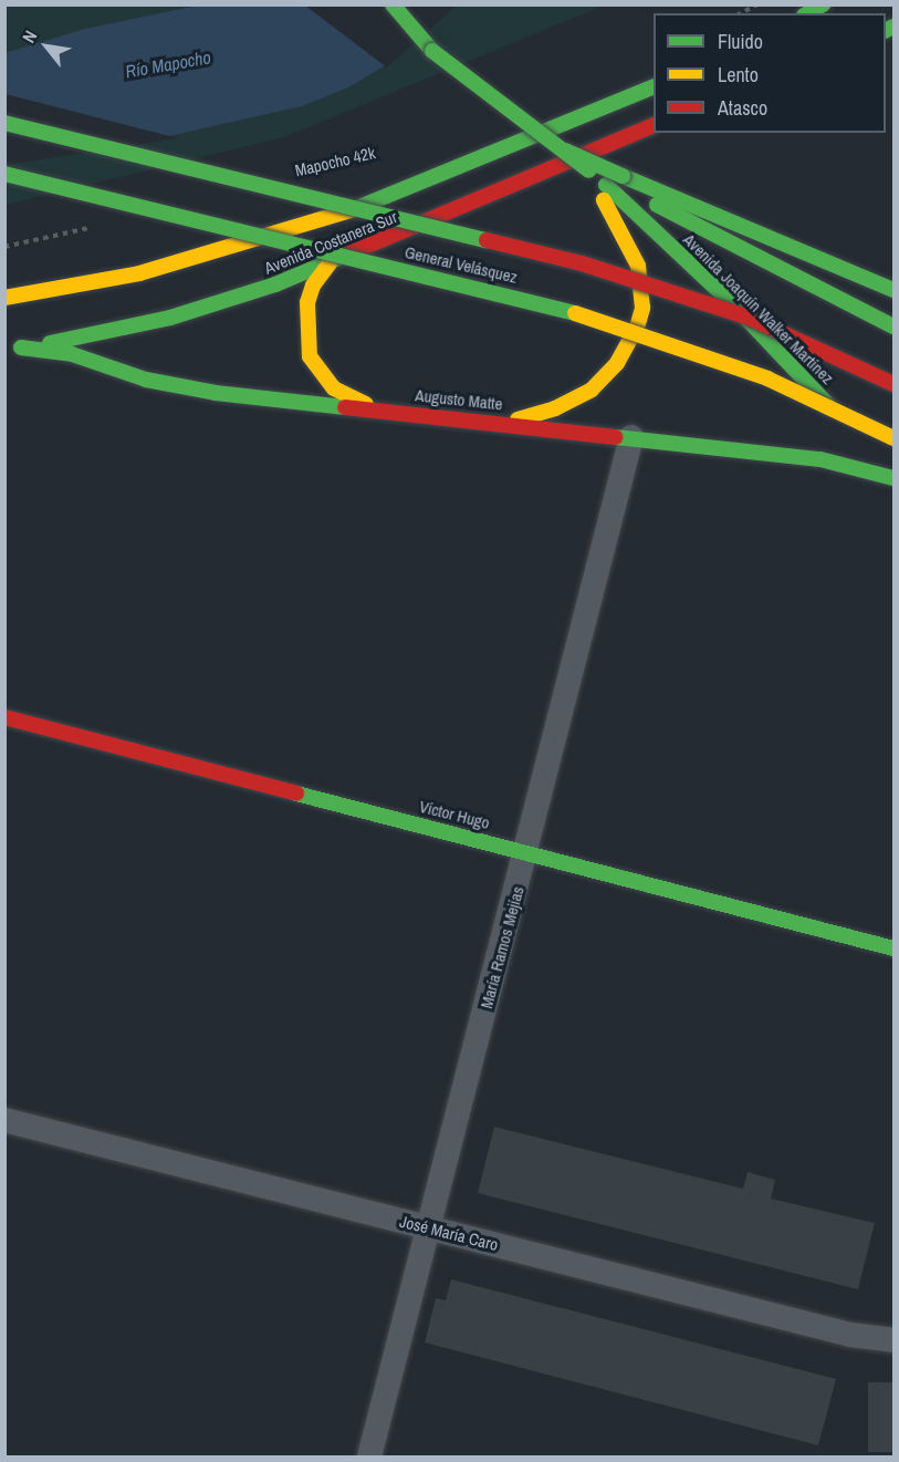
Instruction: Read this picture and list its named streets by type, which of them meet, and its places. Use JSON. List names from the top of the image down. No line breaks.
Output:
{"streets":{"main road":["Avenida Costanera Sur","General Velásquez","Avenida Joaquín Walker Martínez","Augusto Matte","Víctor Hugo"],"street":["María Ramos Mejías","José María Caro"]},"crossings":[["Avenida Costanera Sur","Augusto Matte"],["Augusto Matte","María Ramos Mejías"],["Víctor Hugo","María Ramos Mejías"],["María Ramos Mejías","José María Caro"]],"water":["Río Mapocho"],"legend":["Fluido","Lento","Atasco"],"north":"top left"}
